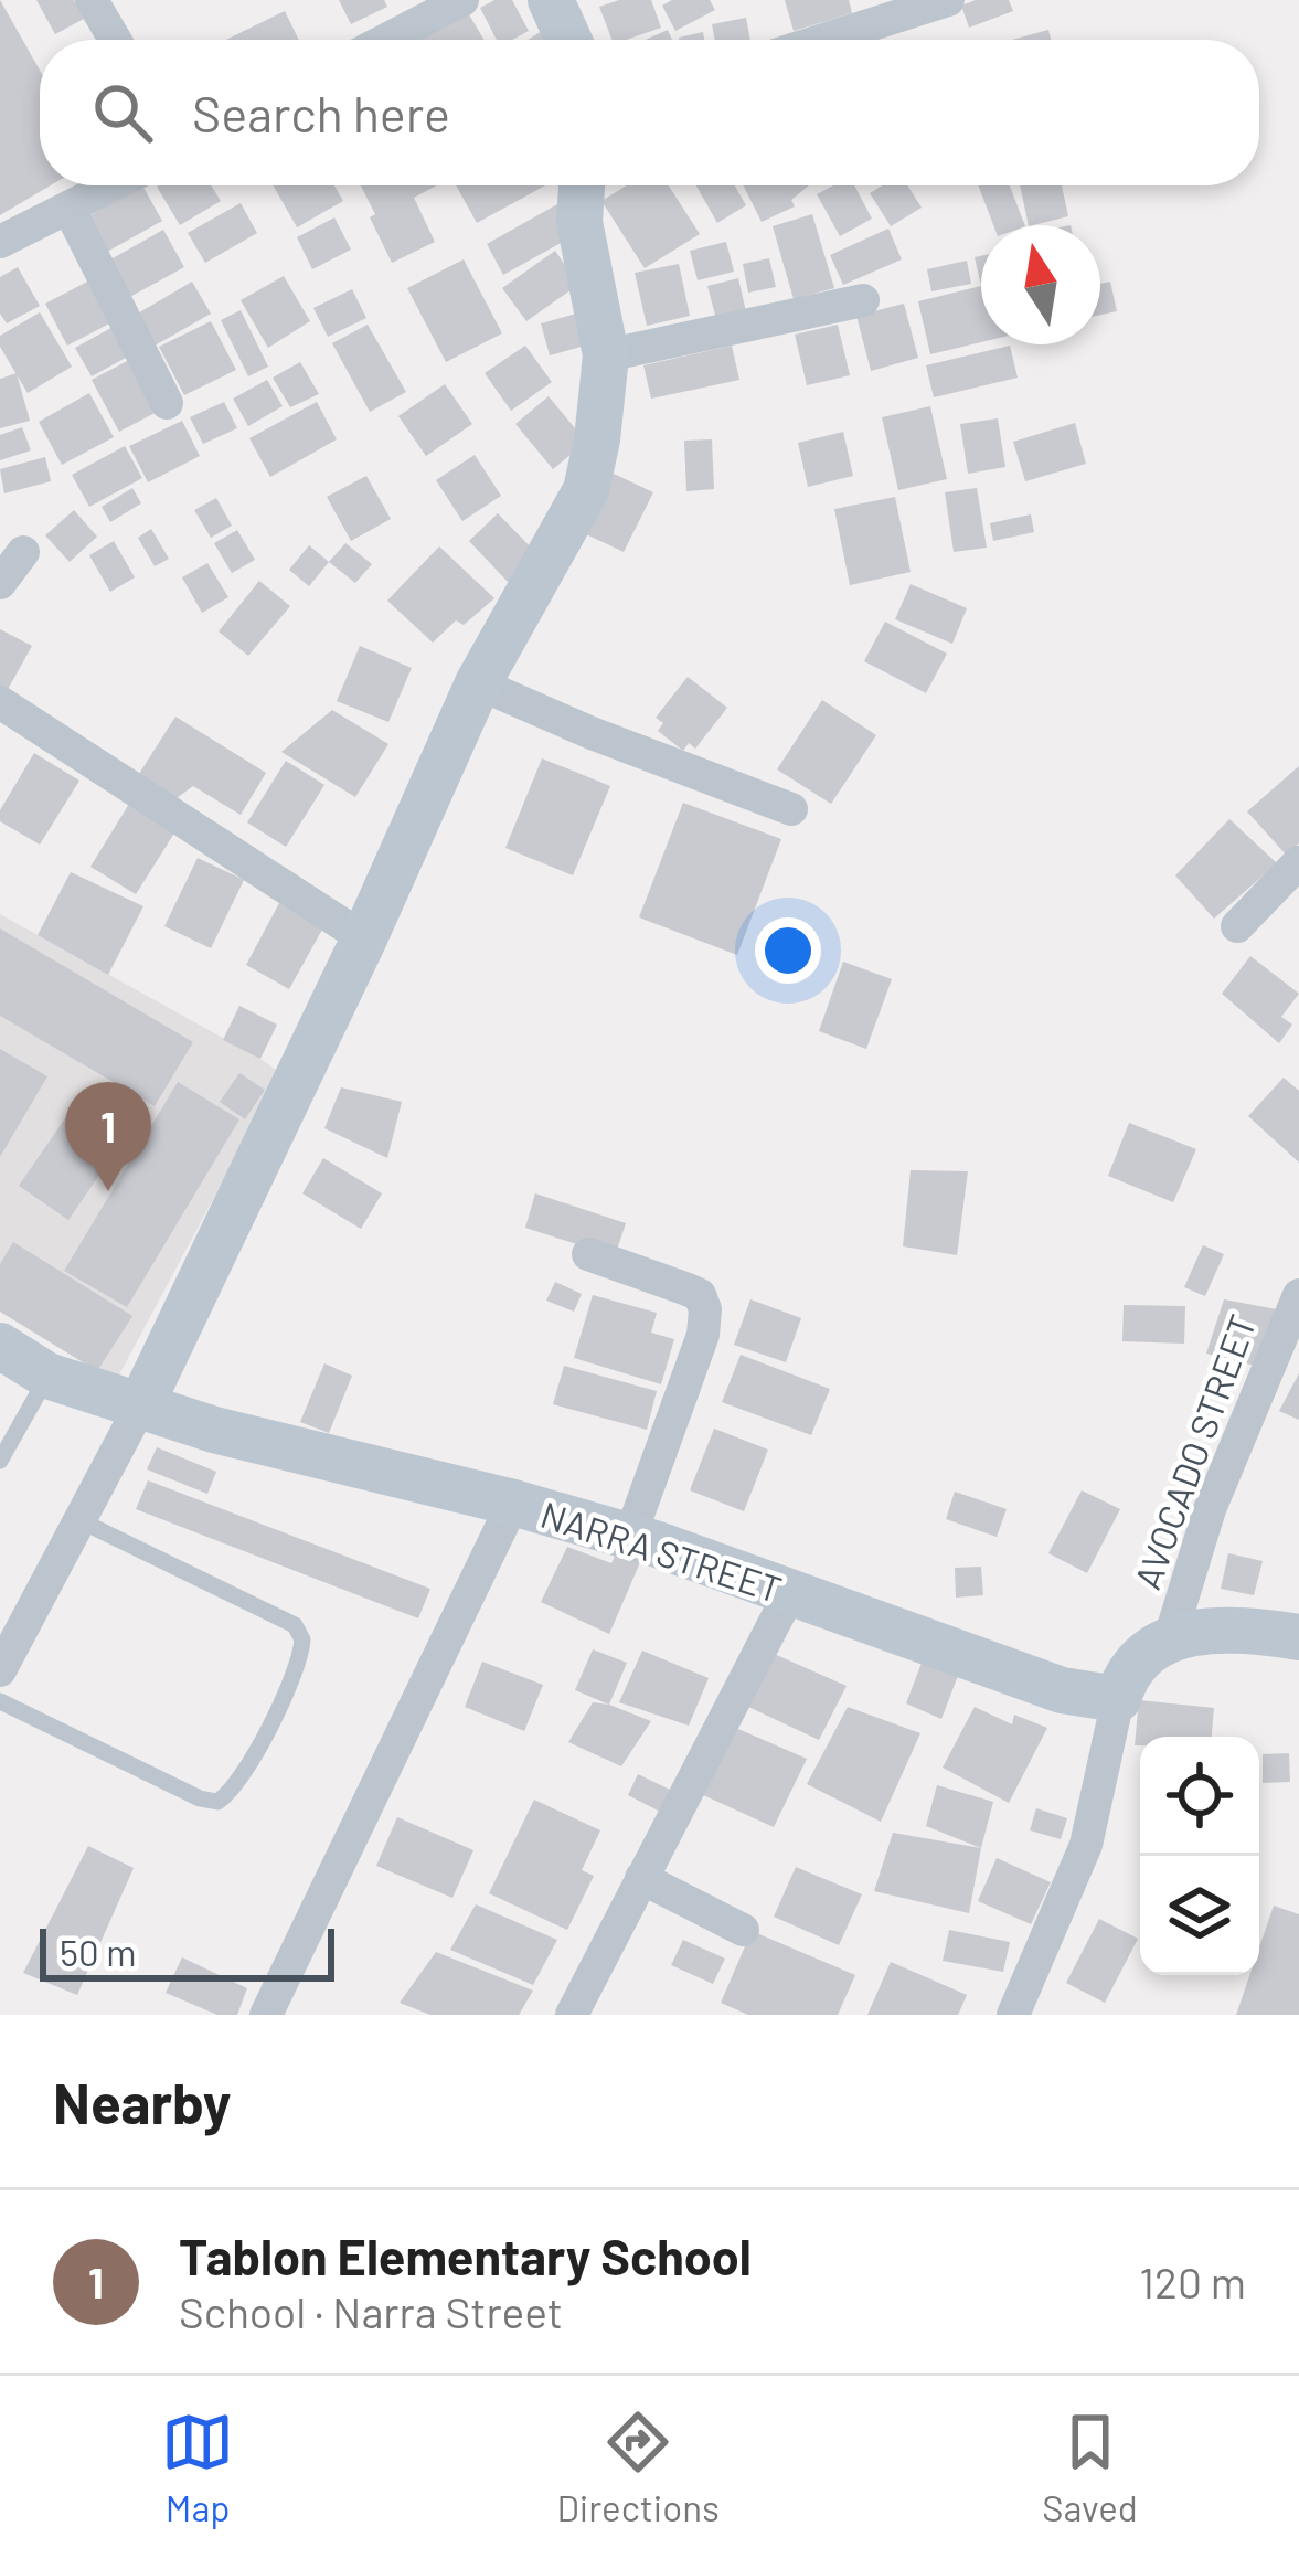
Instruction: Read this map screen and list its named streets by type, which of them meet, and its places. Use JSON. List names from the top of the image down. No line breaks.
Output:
{"streets":{"street":["AVOCADO STREET","NARRA STREET"]},"scale_bar":"50 m","north":"top","page":{"search":"Search here","pins":"1","scale":"50 m","heading":"Nearby","list":[{"mark":"1","name":"Tablon Elementary School","note":"School · Narra Street","value":"120 m"}],"nav":["Map","Directions","Saved"]}}
